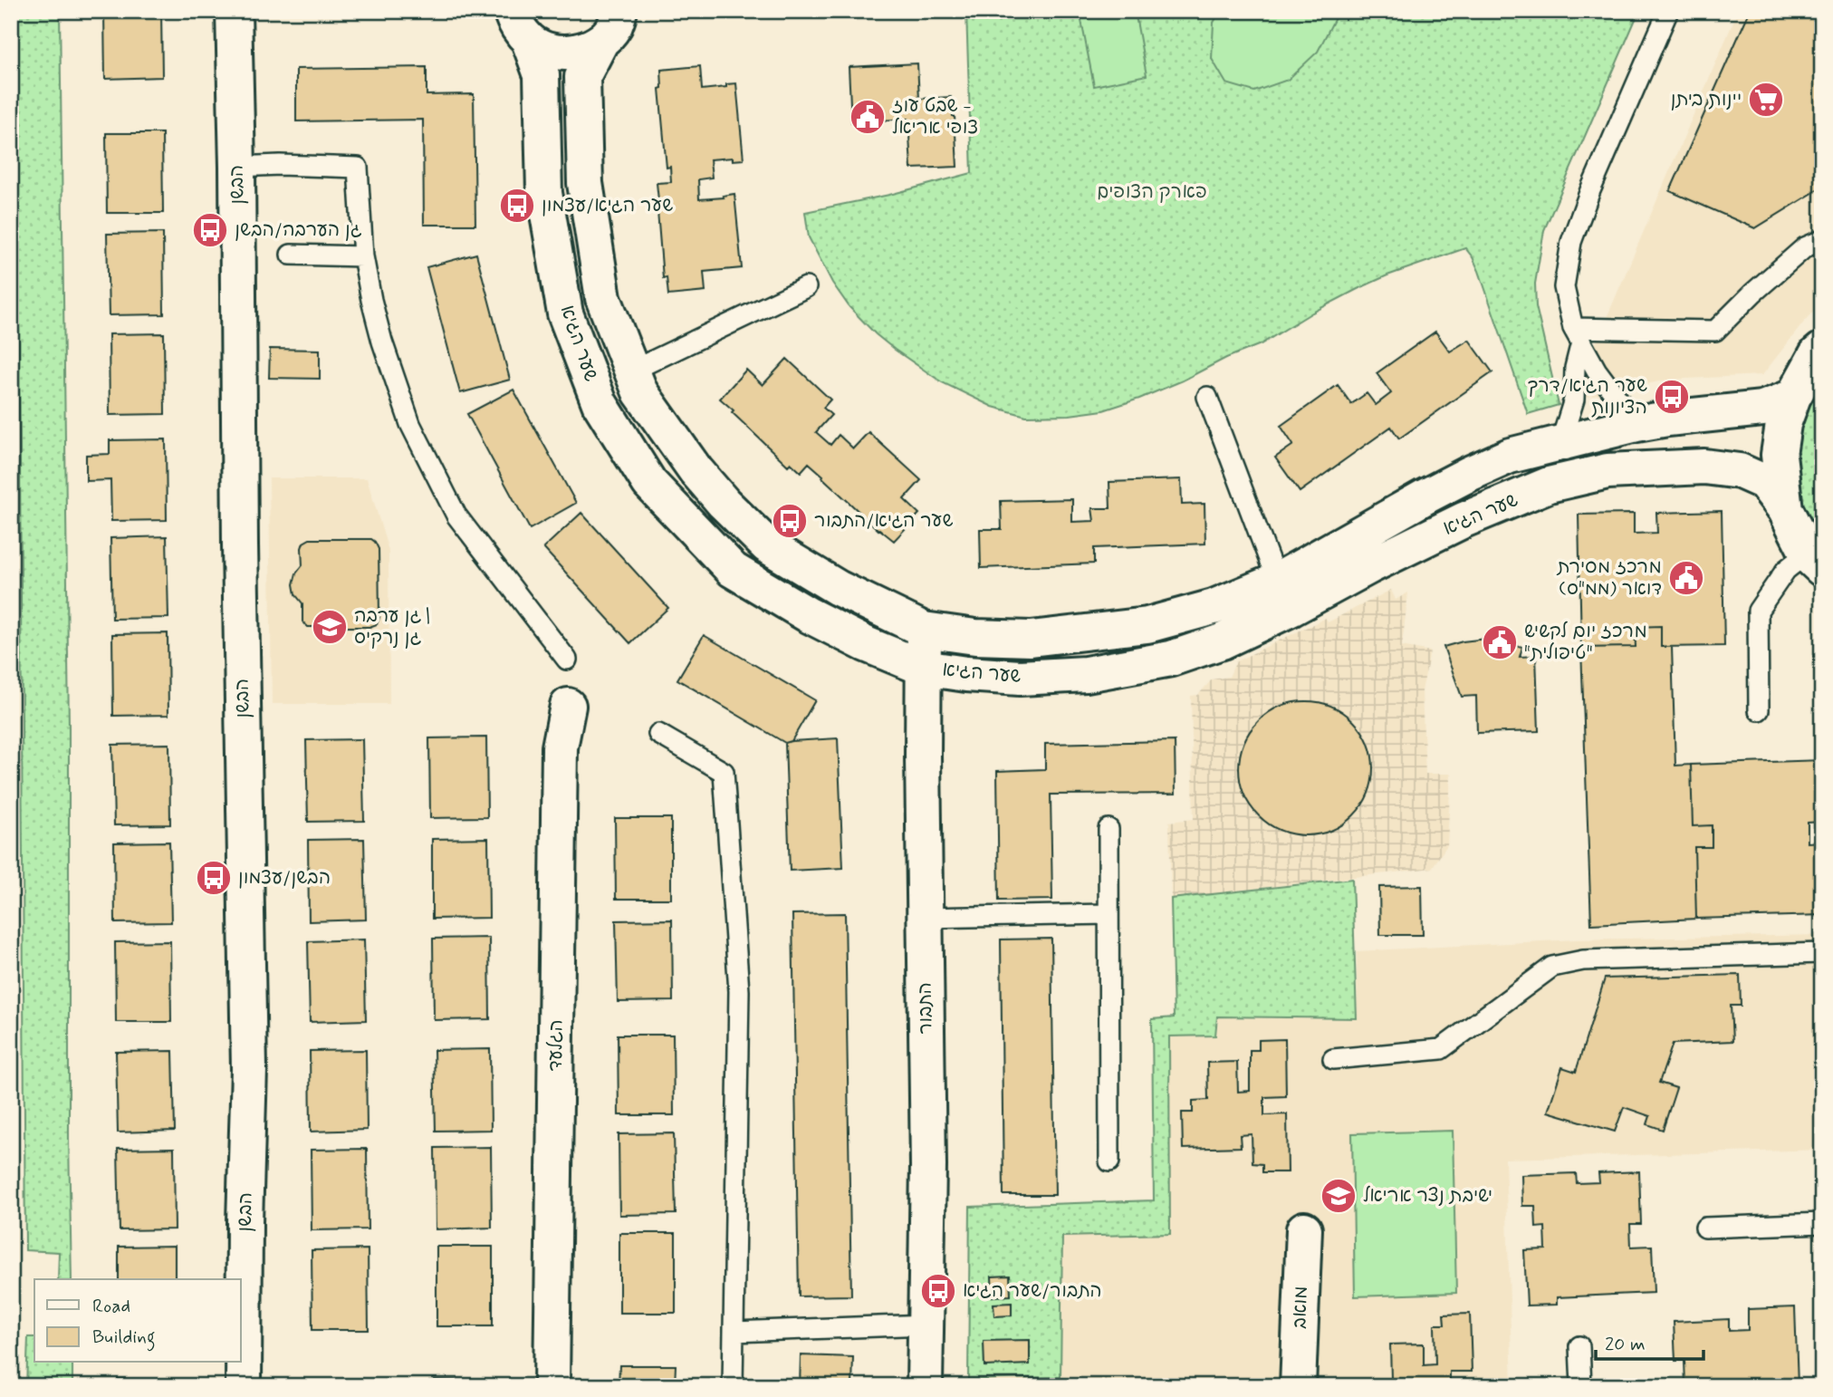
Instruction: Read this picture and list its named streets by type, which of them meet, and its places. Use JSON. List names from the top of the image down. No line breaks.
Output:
{"streets":{"street":["הבשן","שער הגיא","התבור","הגלעד","מואב"]},"crossings":[["שער הגיא","התבור"]],"parks":["פארק הצופים"],"places":{"supermarket":["יינות ביתן"],"public building":["שבט עוז - צופי אריאל","מרכז מסירת דואר (ממ\"ס)","מרכז יום לקשיש \"טיפולית\""],"bus stop":["שער הגיא/עצמון","גן הערבה/הבשן","שער הגיא/דרך הציונות","שער הגיא/התבור","הבשן/עצמון","התבור/שער הגיא"],"school or university":["גן ערבה | גן נרקיס","ישיבת נצר אריאל"]},"legend":["Road","Building"],"scale_bar":"20 m"}
